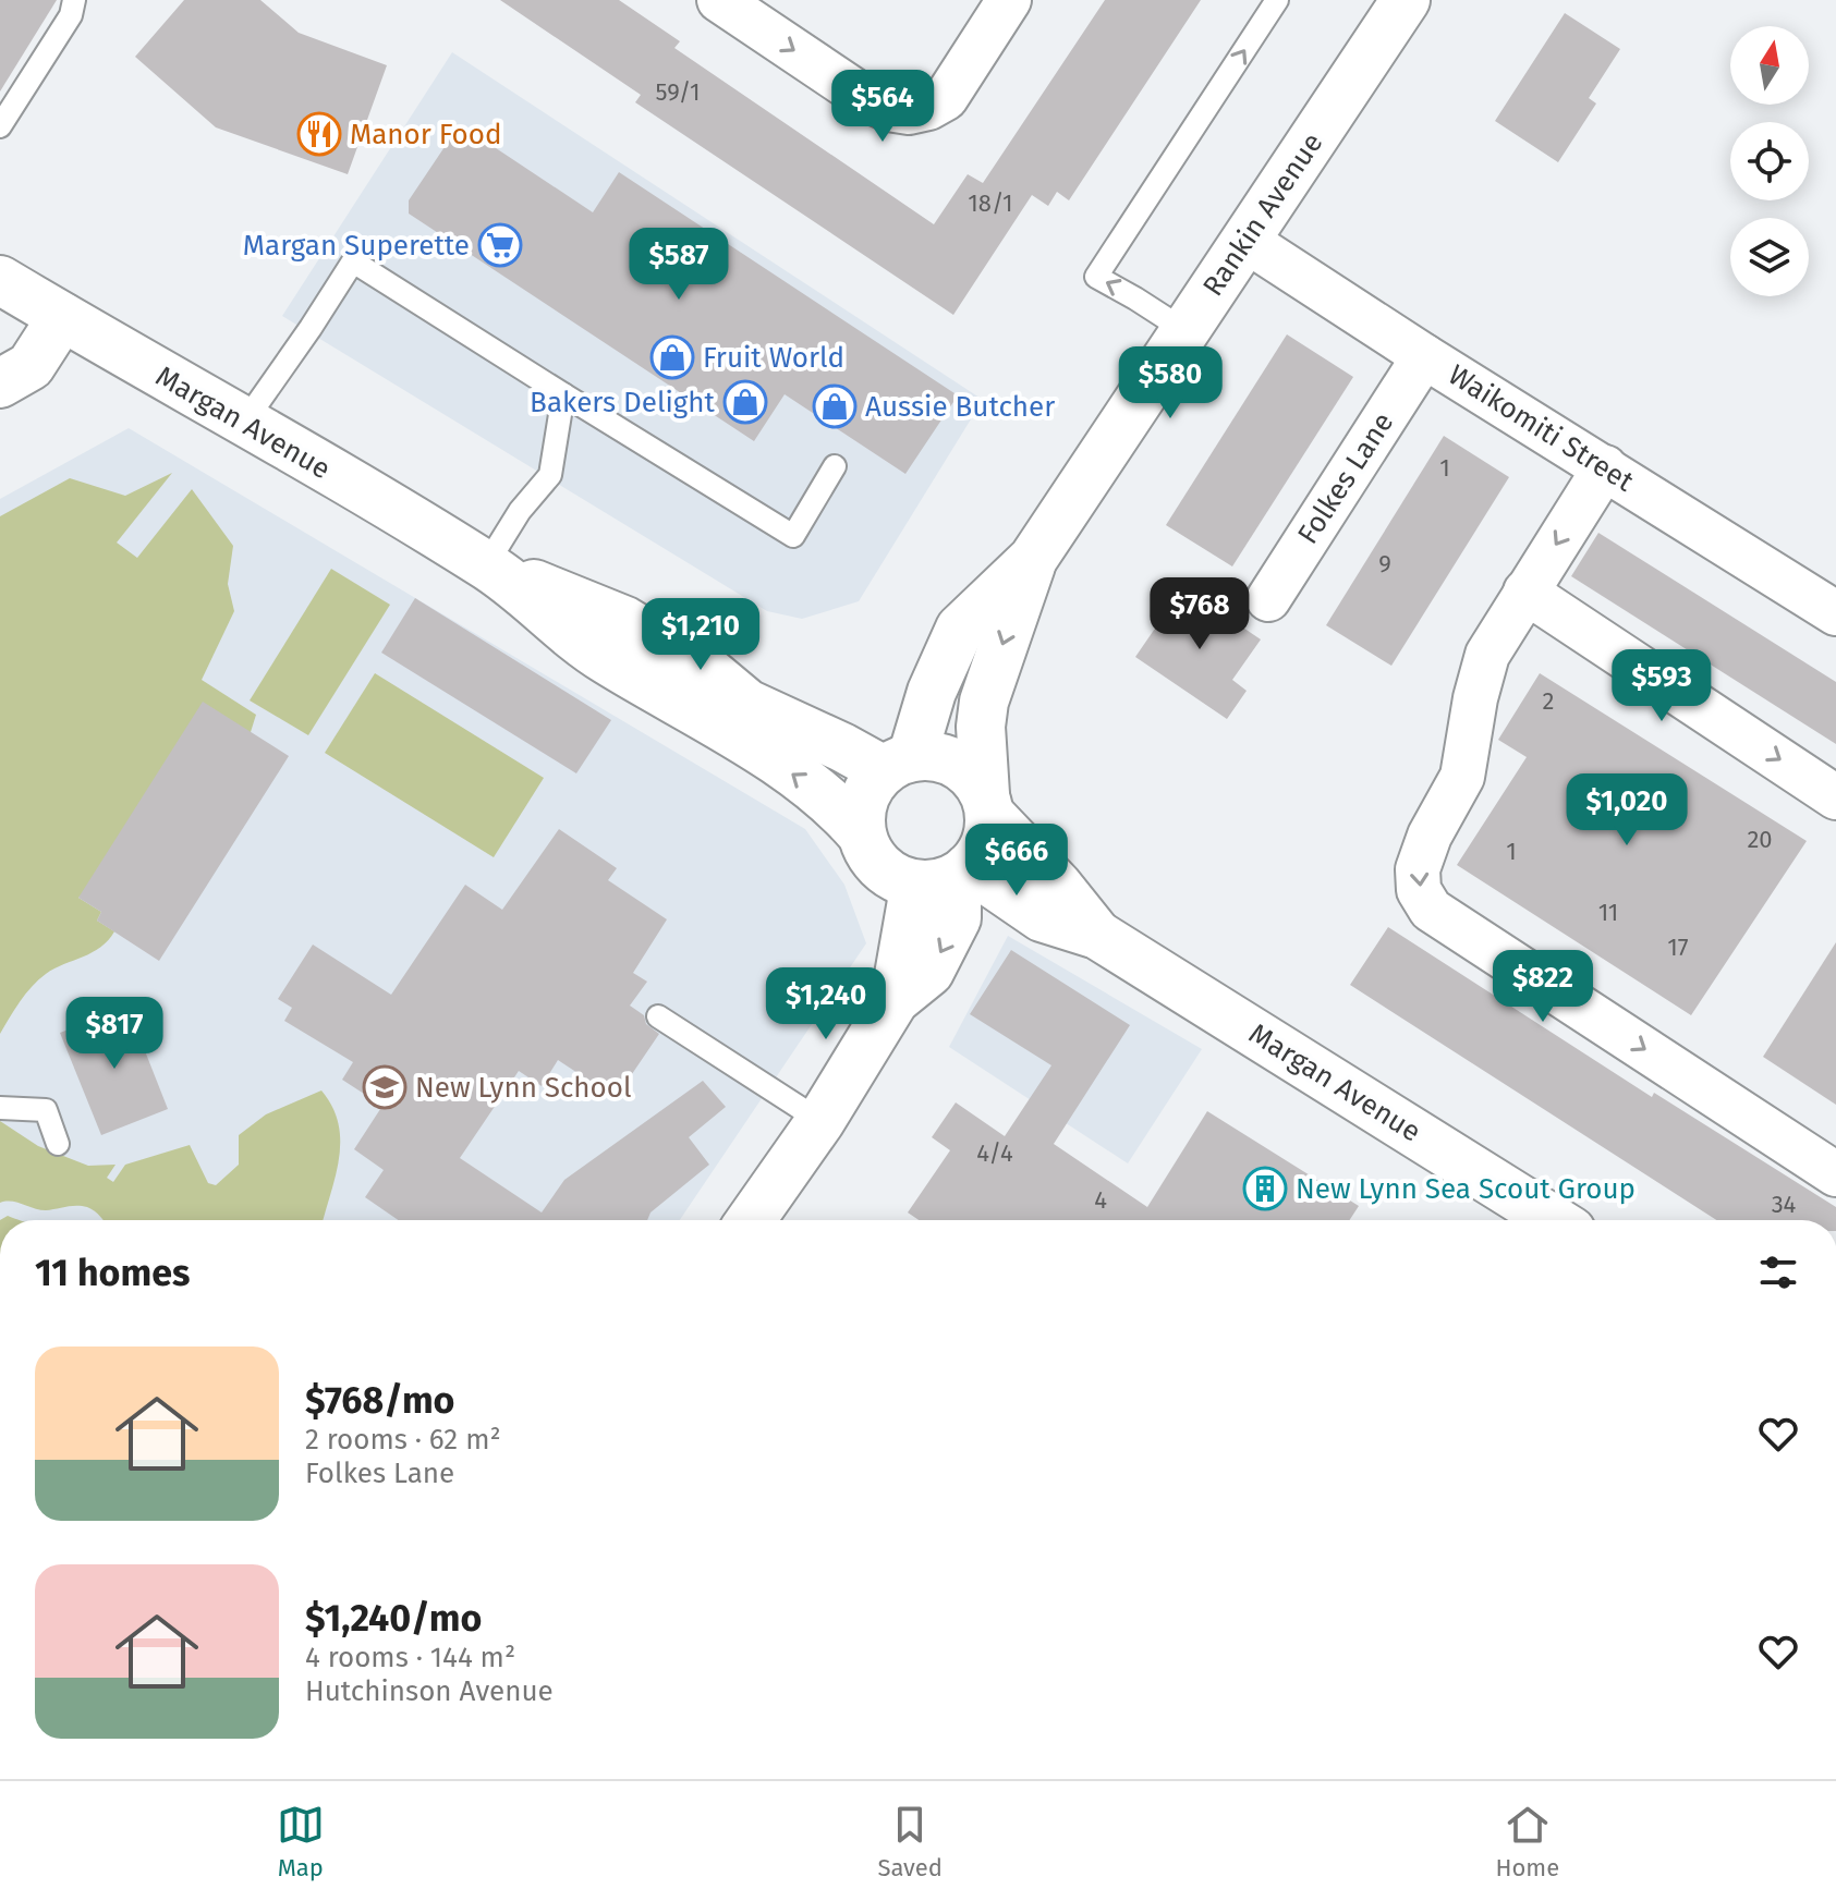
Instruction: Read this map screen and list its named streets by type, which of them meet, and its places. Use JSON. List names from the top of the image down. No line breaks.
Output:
{"streets":{"main road":["Rankin Avenue","Margan Avenue"],"street":["Waikomiti Street","Folkes Lane"]},"crossings":[["Rankin Avenue","Margan Avenue"],["Rankin Avenue","Waikomiti Street"],["Waikomiti Street","Folkes Lane"]],"places":{"restaurant":["Manor Food"],"supermarket":["Margan Superette"],"shop":["Fruit World","Bakers Delight","Aussie Butcher"],"school or university":["New Lynn School"],"building":["New Lynn Sea Scout Group"]},"house_numbers":["59/1","18/1","1","9","2","20","1","11","17","4/4","4","34"],"north":"top","page":{"price":["$564","$587","$580","$768","$1,210","$593","$1,020","$666","$822","$1,240","$817"],"heading":"11 homes","list":[{"name":"$768/mo","note":"2 rooms · 62 m² · Folkes Lane"},{"name":"$1,240/mo","note":"4 rooms · 144 m² · Hutchinson Avenue"}],"tabs":["Map","Saved","Home"]}}
